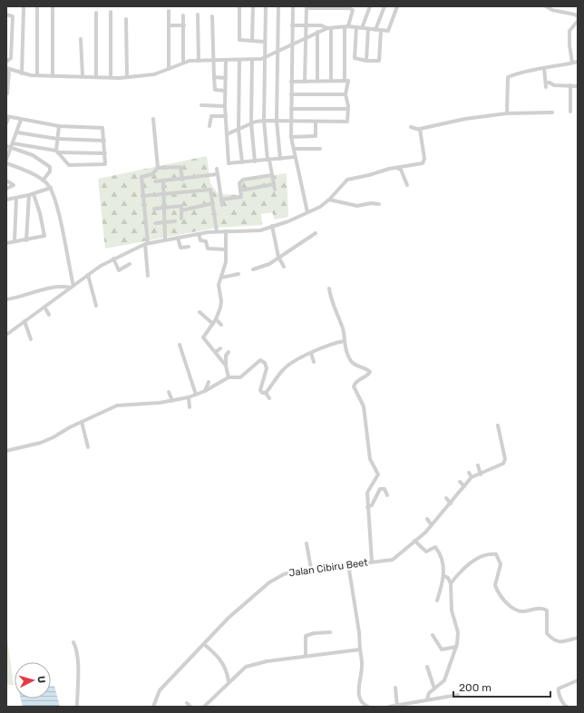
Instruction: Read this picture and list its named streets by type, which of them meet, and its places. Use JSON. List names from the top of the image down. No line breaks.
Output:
{"streets":{"street":["Jalan Cibiru Beet"]},"scale_bar":"200 m","north":"right"}
